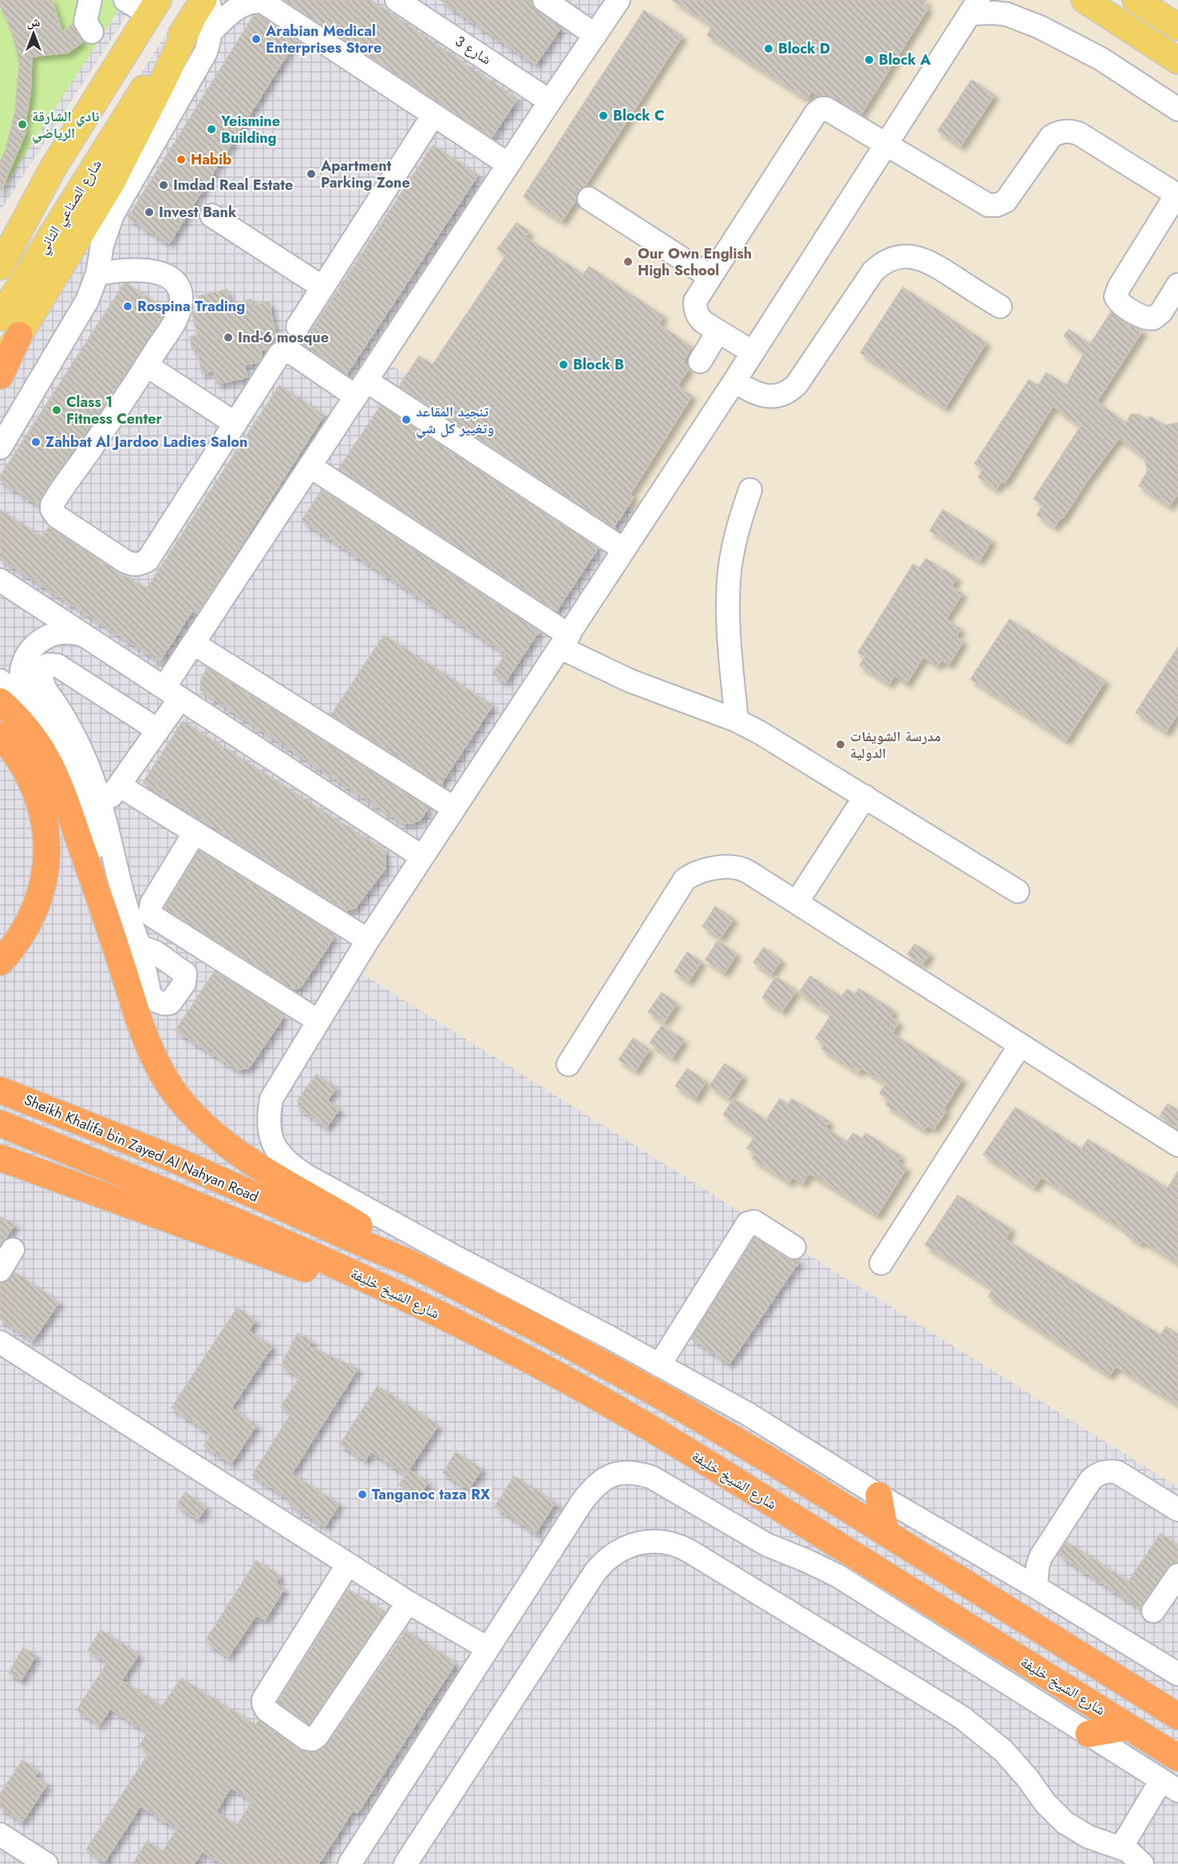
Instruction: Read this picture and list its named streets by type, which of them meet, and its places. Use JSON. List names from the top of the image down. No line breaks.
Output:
{"streets":{"highway":["Sheikh Khalifa bin Zayed Al Nahyan Road","شارع الشيخ خليفة"],"main road":["شارع الصناعي الثاني"],"street":["شارع 3"]},"crossings":[["Sheikh Khalifa bin Zayed Al Nahyan Road","شارع الشيخ خليفة"]],"places":["Arabian Medical Enterprises Store","Block D","Block A","Block C","نادي الشارقة الرياضي","Yeismine Building","Habib","Apartment Parking Zone","Imdad Real Estate","Invest Bank","Our Own English High School","Rospina Trading","Ind-6 mosque","Block B","Class 1 Fitness Center","تنجيد المقاعد وتغيير كل شي","Zahbat Al Jardoo Ladies Salon","مدرسة الشويفات الدولية","Tanganoc taza RX"],"north":"top"}
